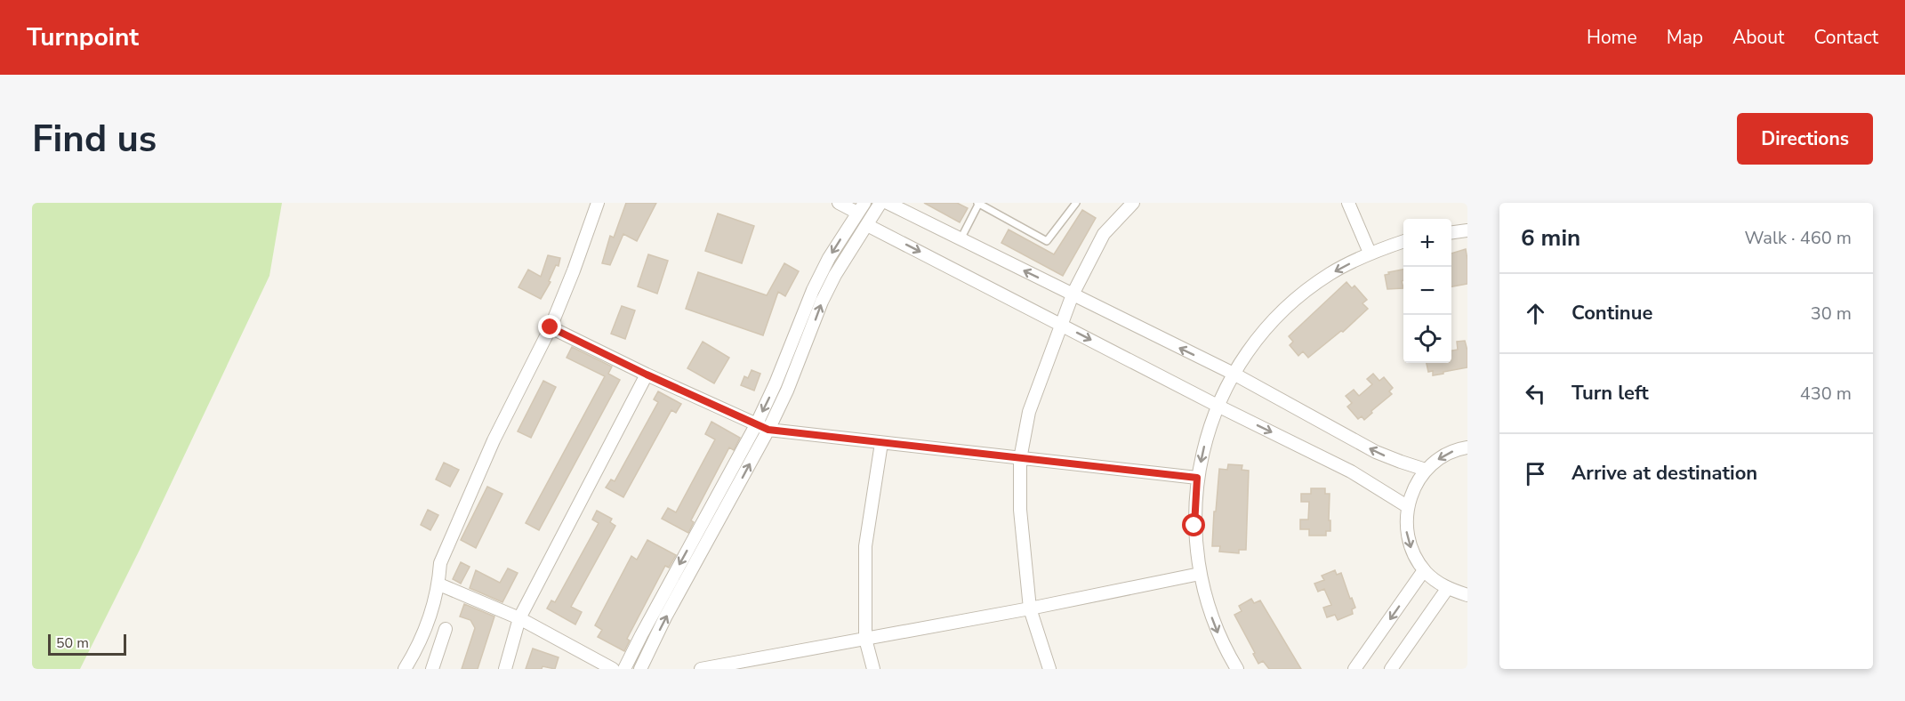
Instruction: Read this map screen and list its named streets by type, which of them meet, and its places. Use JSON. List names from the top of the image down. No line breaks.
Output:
{"scale_bar":"50 m","page":{"header":"Turnpoint","nav":["Home","Map","About","Contact"],"buttons":"Directions","title":"Find us","heading":["6 min","Walk · 460 m"],"map_buttons":["+","−"],"list":[["Continue","30 m"],["Turn left","430 m"],"Arrive at destination"],"scale":"50 m"}}
